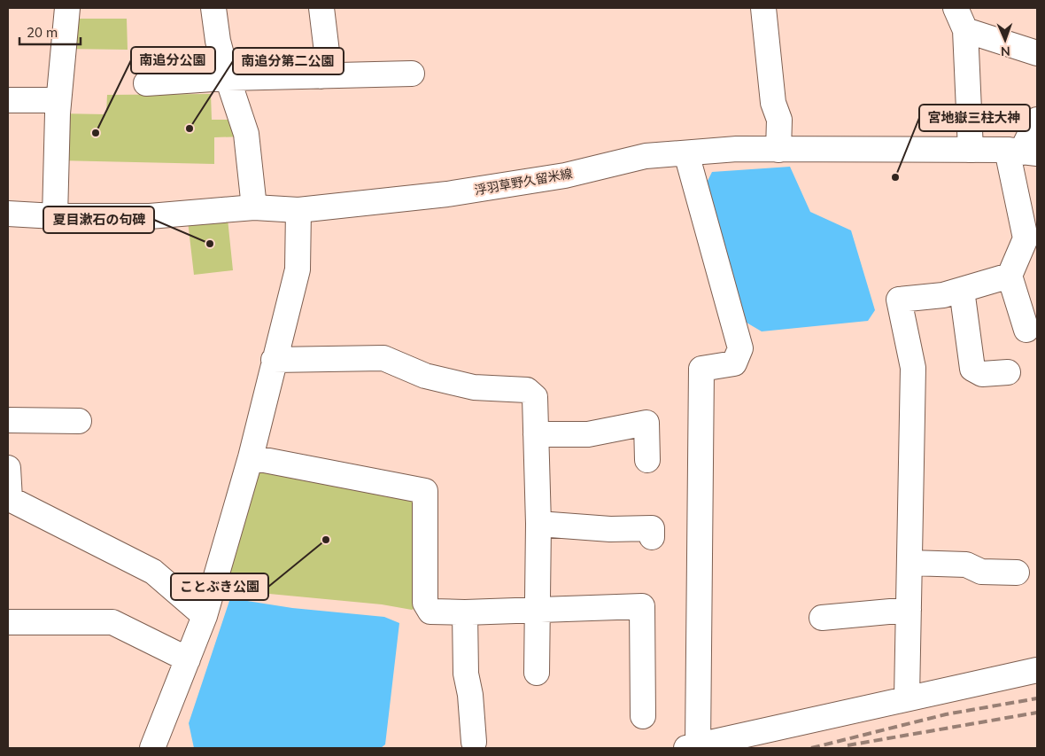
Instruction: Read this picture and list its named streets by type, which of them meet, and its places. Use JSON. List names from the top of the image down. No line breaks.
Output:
{"streets":{"street":["浮羽草野久留米線"]},"places":["南追分第二公園","南追分公園","宮地嶽三柱大神","夏目漱石の句碑","ことぶき公園"],"scale_bar":"20 m","north":"bottom"}
